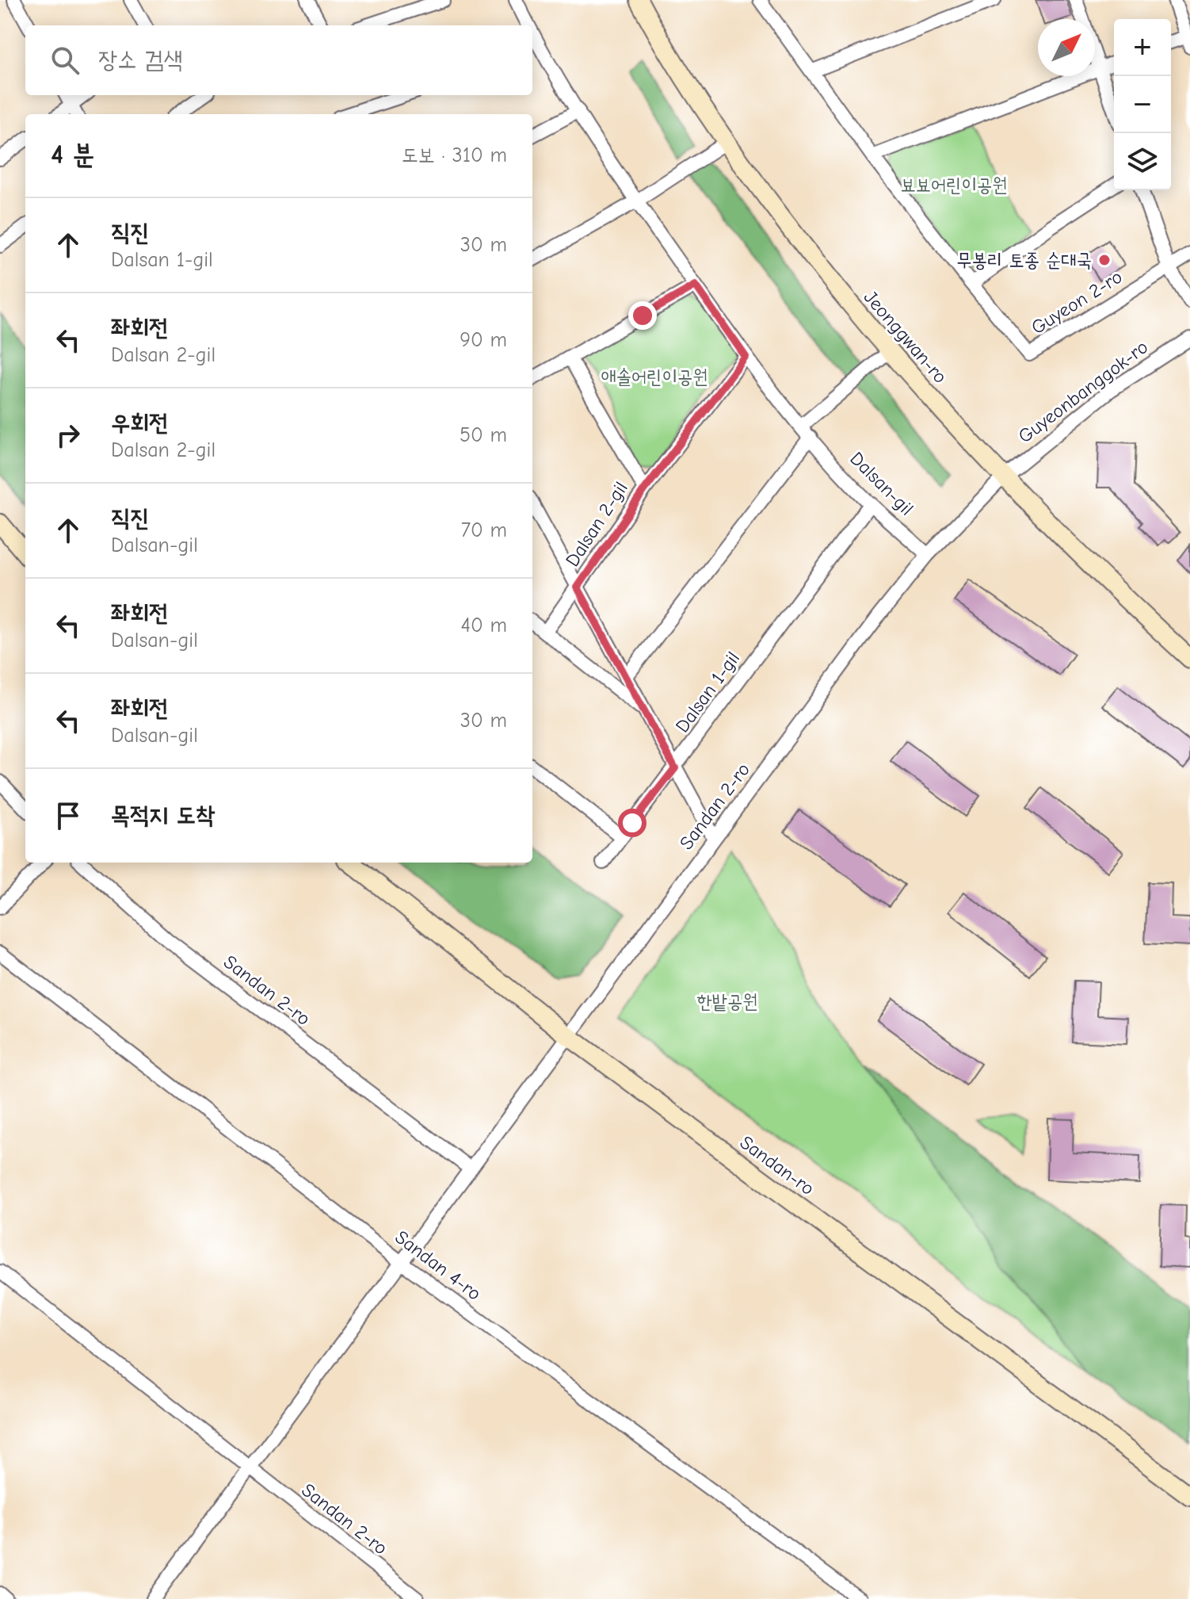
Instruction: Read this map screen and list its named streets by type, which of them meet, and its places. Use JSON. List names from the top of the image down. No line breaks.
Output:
{"streets":{"street":["Guyeon 2-ro","Jeonggwan-ro","Guyeonbanggok-ro","Dalsan-gil","Dalsan 2-gil","Dalsan 1-gil","Sandan 2-ro","Sandan-ro","Sandan 4-ro"]},"crossings":[["Jeonggwan-ro","Guyeonbanggok-ro"],["Jeonggwan-ro","Sandan 2-ro"],["Guyeonbanggok-ro","Sandan 2-ro"],["Dalsan-gil","Dalsan 1-gil"],["Dalsan-gil","Sandan 2-ro"],["Dalsan 2-gil","Dalsan 1-gil"],["Dalsan 2-gil","Sandan 2-ro"],["Sandan 2-ro","Sandan-ro"],["Sandan 2-ro","Sandan 4-ro"]],"parks":["뵤뵤어린이공원","애솔어린이공원","한밭공원"],"places":["무봉리 토종 순대국"],"north":"top right","page":{"map_buttons":["+","−"],"search":"장소 검색","heading":["4 분","도보 · 310 m"],"list":[["직진","Dalsan 1-gil","30 m"],["좌회전","Dalsan 2-gil","90 m"],["우회전","Dalsan 2-gil","50 m"],["직진","Dalsan-gil","70 m"],["좌회전","Dalsan-gil","40 m"],["좌회전","Dalsan-gil","30 m"],"목적지 도착"]}}
